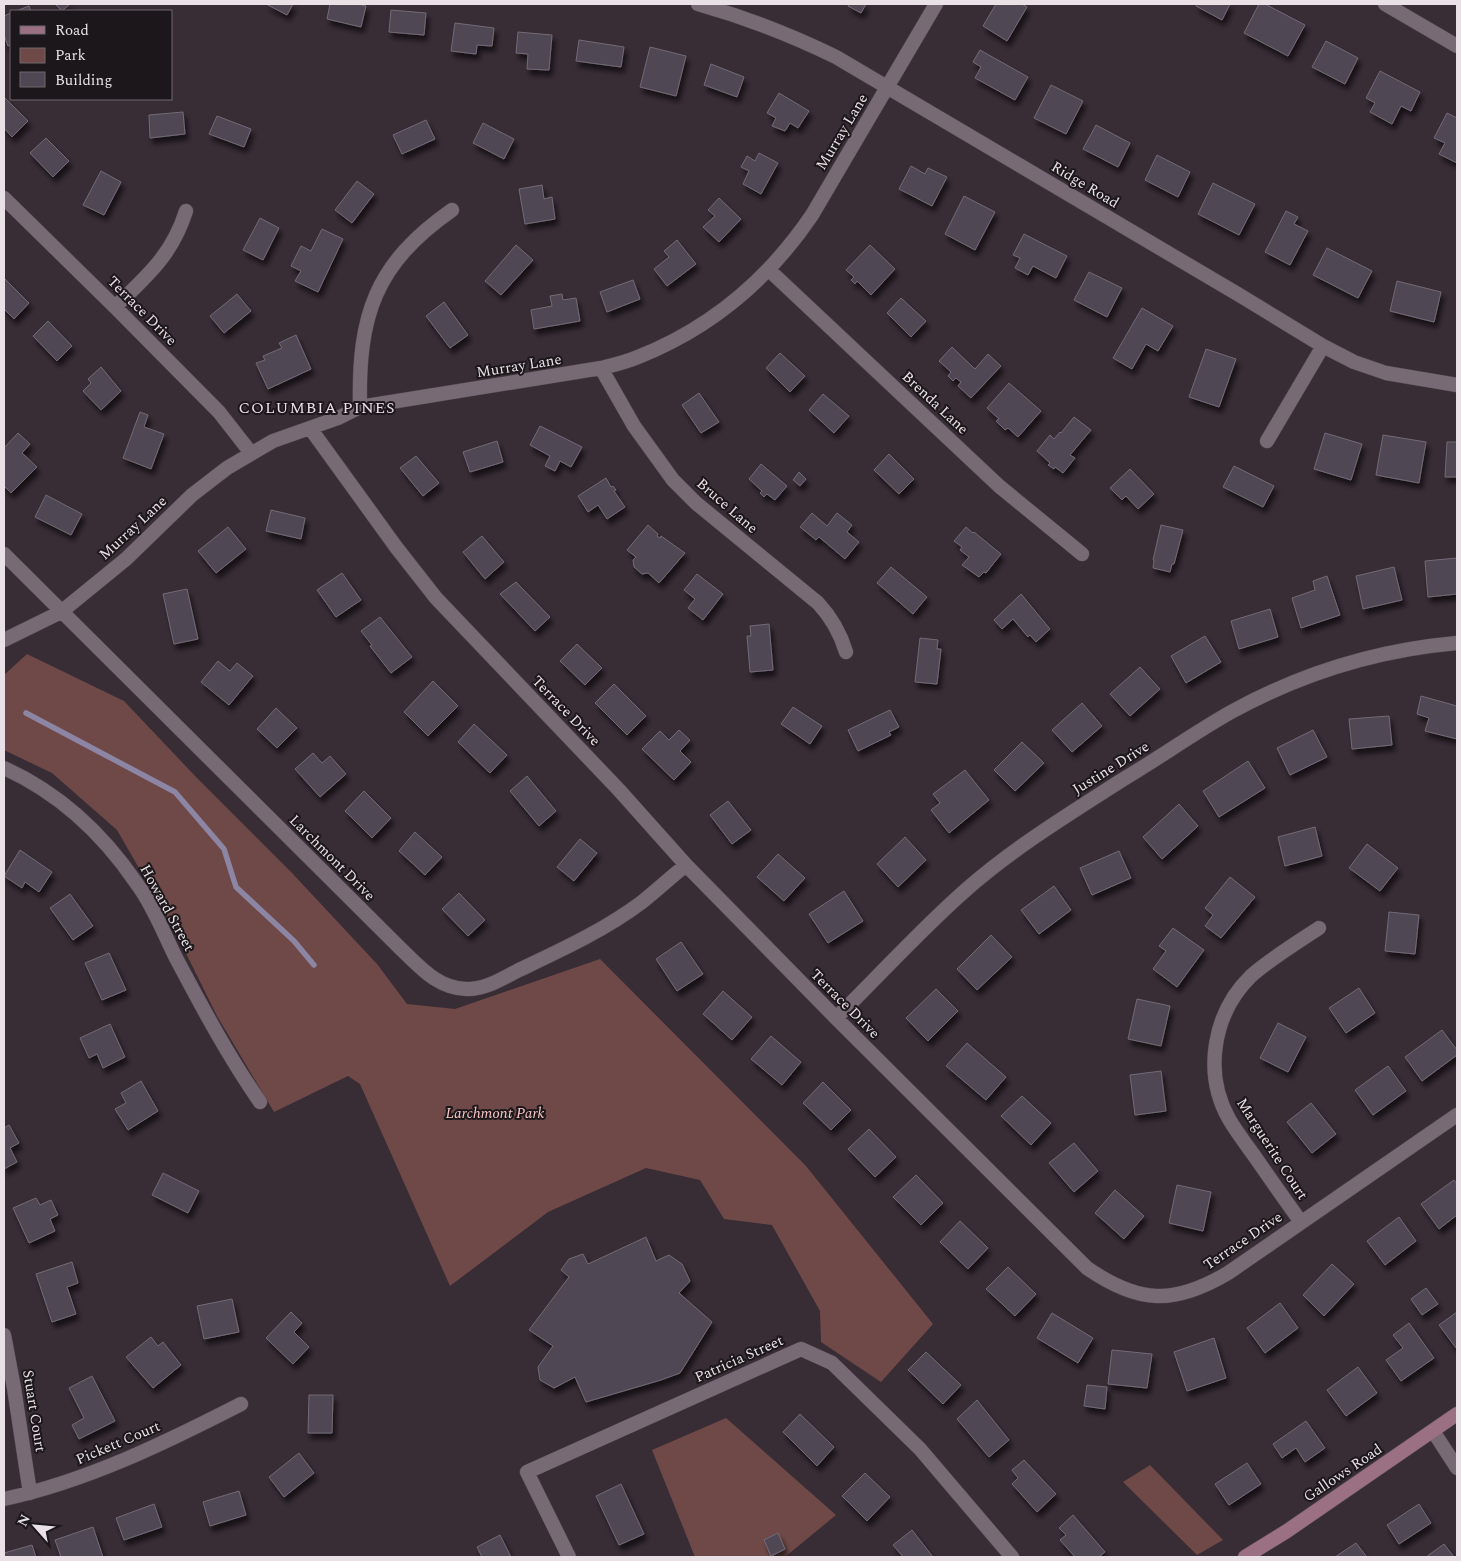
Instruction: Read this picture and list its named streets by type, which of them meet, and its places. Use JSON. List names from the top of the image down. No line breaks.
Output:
{"streets":{"main road":["Gallows Road"],"street":["Murray Lane","Ridge Road","Terrace Drive","Brenda Lane","Bruce Lane","Justine Drive","Larchmont Drive","Howard Street","Marguerite Court","Patricia Street","Stuart Court","Pickett Court"]},"crossings":[["Murray Lane","Ridge Road"],["Murray Lane","Terrace Drive"],["Murray Lane","Brenda Lane"],["Murray Lane","Bruce Lane"],["Murray Lane","Larchmont Drive"],["Terrace Drive","Justine Drive"],["Terrace Drive","Larchmont Drive"],["Terrace Drive","Marguerite Court"],["Stuart Court","Pickett Court"]],"districts":["COLUMBIA PINES"],"parks":["Larchmont Park"],"legend":["Road","Park","Building"],"north":"top left"}
